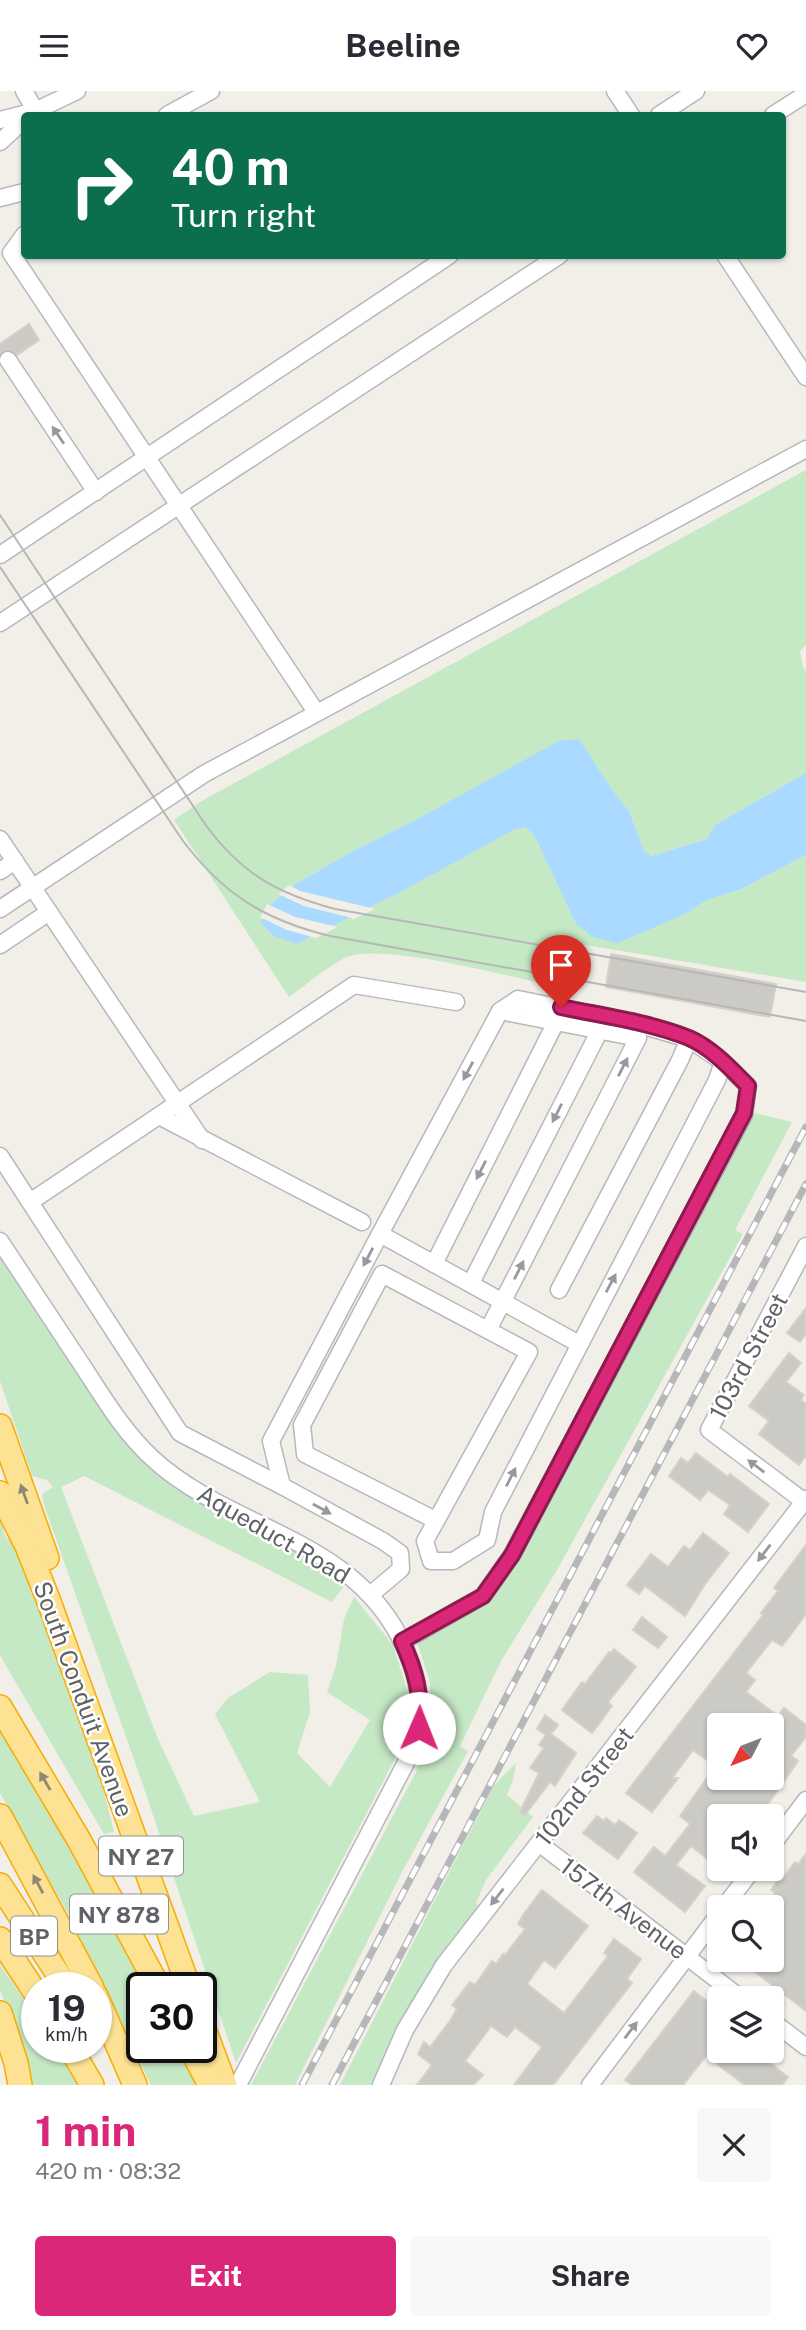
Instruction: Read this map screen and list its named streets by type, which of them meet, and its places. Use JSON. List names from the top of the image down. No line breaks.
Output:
{"streets":{"highway":["South Conduit Avenue","NY 27","NY 878","BP"],"street":["103rd Street","Aqueduct Road","102nd Street","157th Avenue"]},"crossings":[["103rd Street","102nd Street"],["102nd Street","157th Avenue"]],"one_way":["102nd Street"],"north":"bottom left","page":{"header":"Beeline","turn":["40 m","Turn right"],"speed":"19 km/h","limit":"30","heading":["1 min","420 m · 08:32"],"buttons":["Exit","Share"]}}
